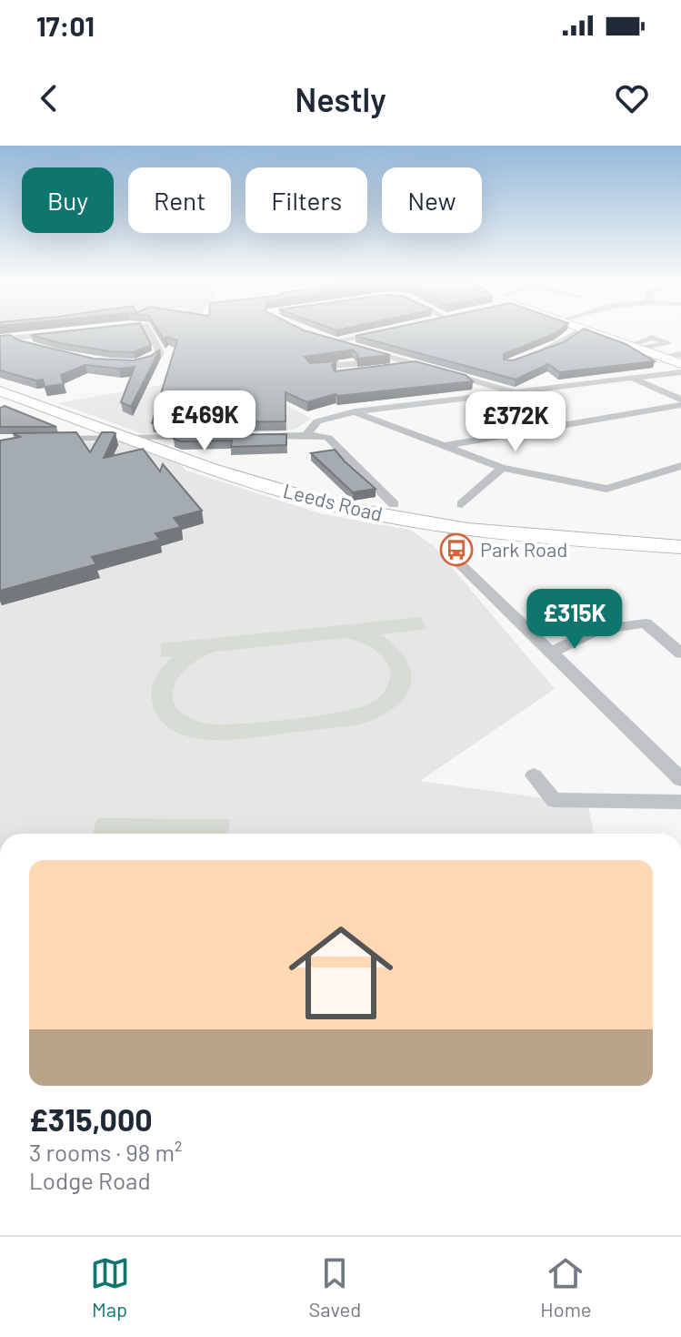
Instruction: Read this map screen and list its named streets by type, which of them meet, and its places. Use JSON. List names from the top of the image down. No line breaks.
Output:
{"streets":{"main road":["Leeds Road"]},"places":{"bus stop":["Park Road"]},"page":{"status":"17:01","header":"Nestly","chip":["Buy","Rent","Filters","New"],"price":["£469K","£372K","£315K"],"list":[{"name":"£315,000","note":"3 rooms · 98 m² · Lodge Road"}],"tabs":["Map","Saved","Home"]}}
